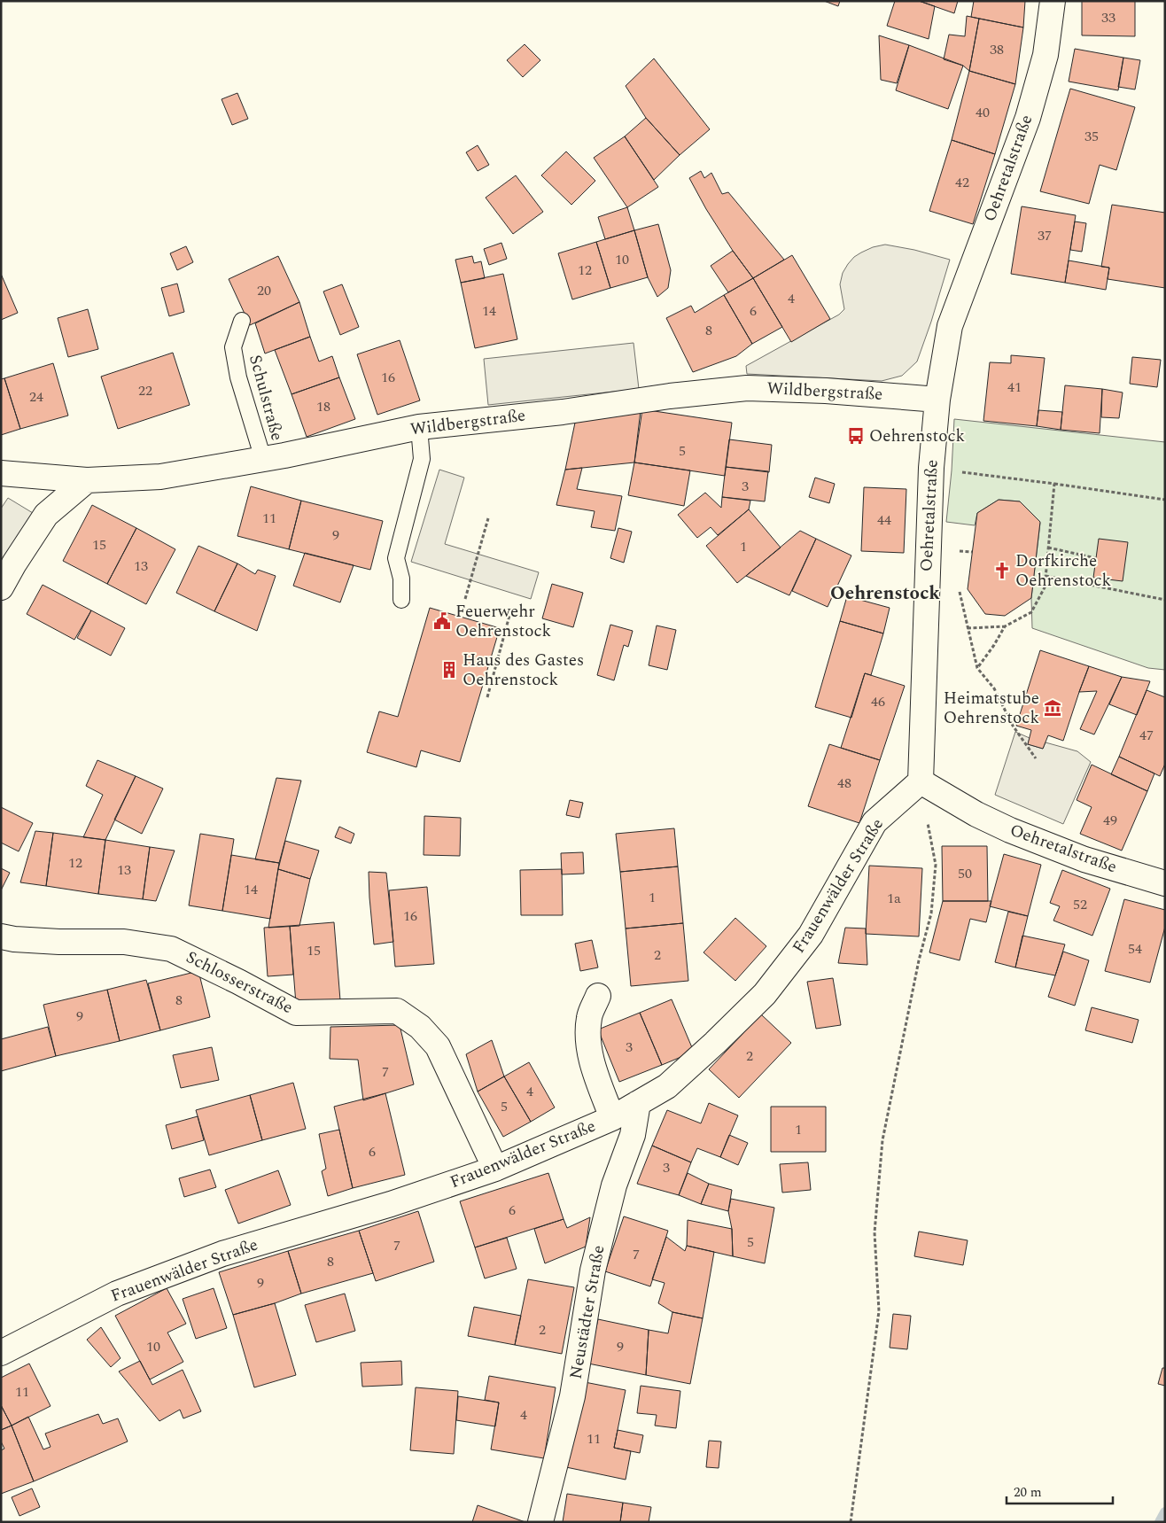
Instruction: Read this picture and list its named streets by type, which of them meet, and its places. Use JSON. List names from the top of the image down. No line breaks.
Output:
{"streets":{"street":["Oehretalstraße","Wildbergstraße","Frauenwälder Straße","Schlosserstraße","Neustädter Straße"],"lane":["Schulstraße"]},"crossings":[["Oehretalstraße","Wildbergstraße"],["Oehretalstraße","Frauenwälder Straße"],["Wildbergstraße","Schulstraße"],["Frauenwälder Straße","Schlosserstraße"],["Frauenwälder Straße","Neustädter Straße"]],"districts":["Oehrenstock"],"places":{"bus stop":["Oehrenstock"],"church":["Dorfkirche Oehrenstock"],"public building":["Feuerwehr Oehrenstock"],"building":["Haus des Gastes Oehrenstock"],"museum":["Heimatstube Oehrenstock"]},"house_numbers":["33","38","40","35","42","37","10","12","20","4","14","6","8","16","41","22","24","18","5","3","11","44","9","15","1","13","46","47","48","49","12","13","50","14","1","1a","52","16","54","15","2","8","9","3","2","7","4","5","1","6","3","6","5","7","7","8","9","2","10","9","11","4","11"],"scale_bar":"20 m"}
